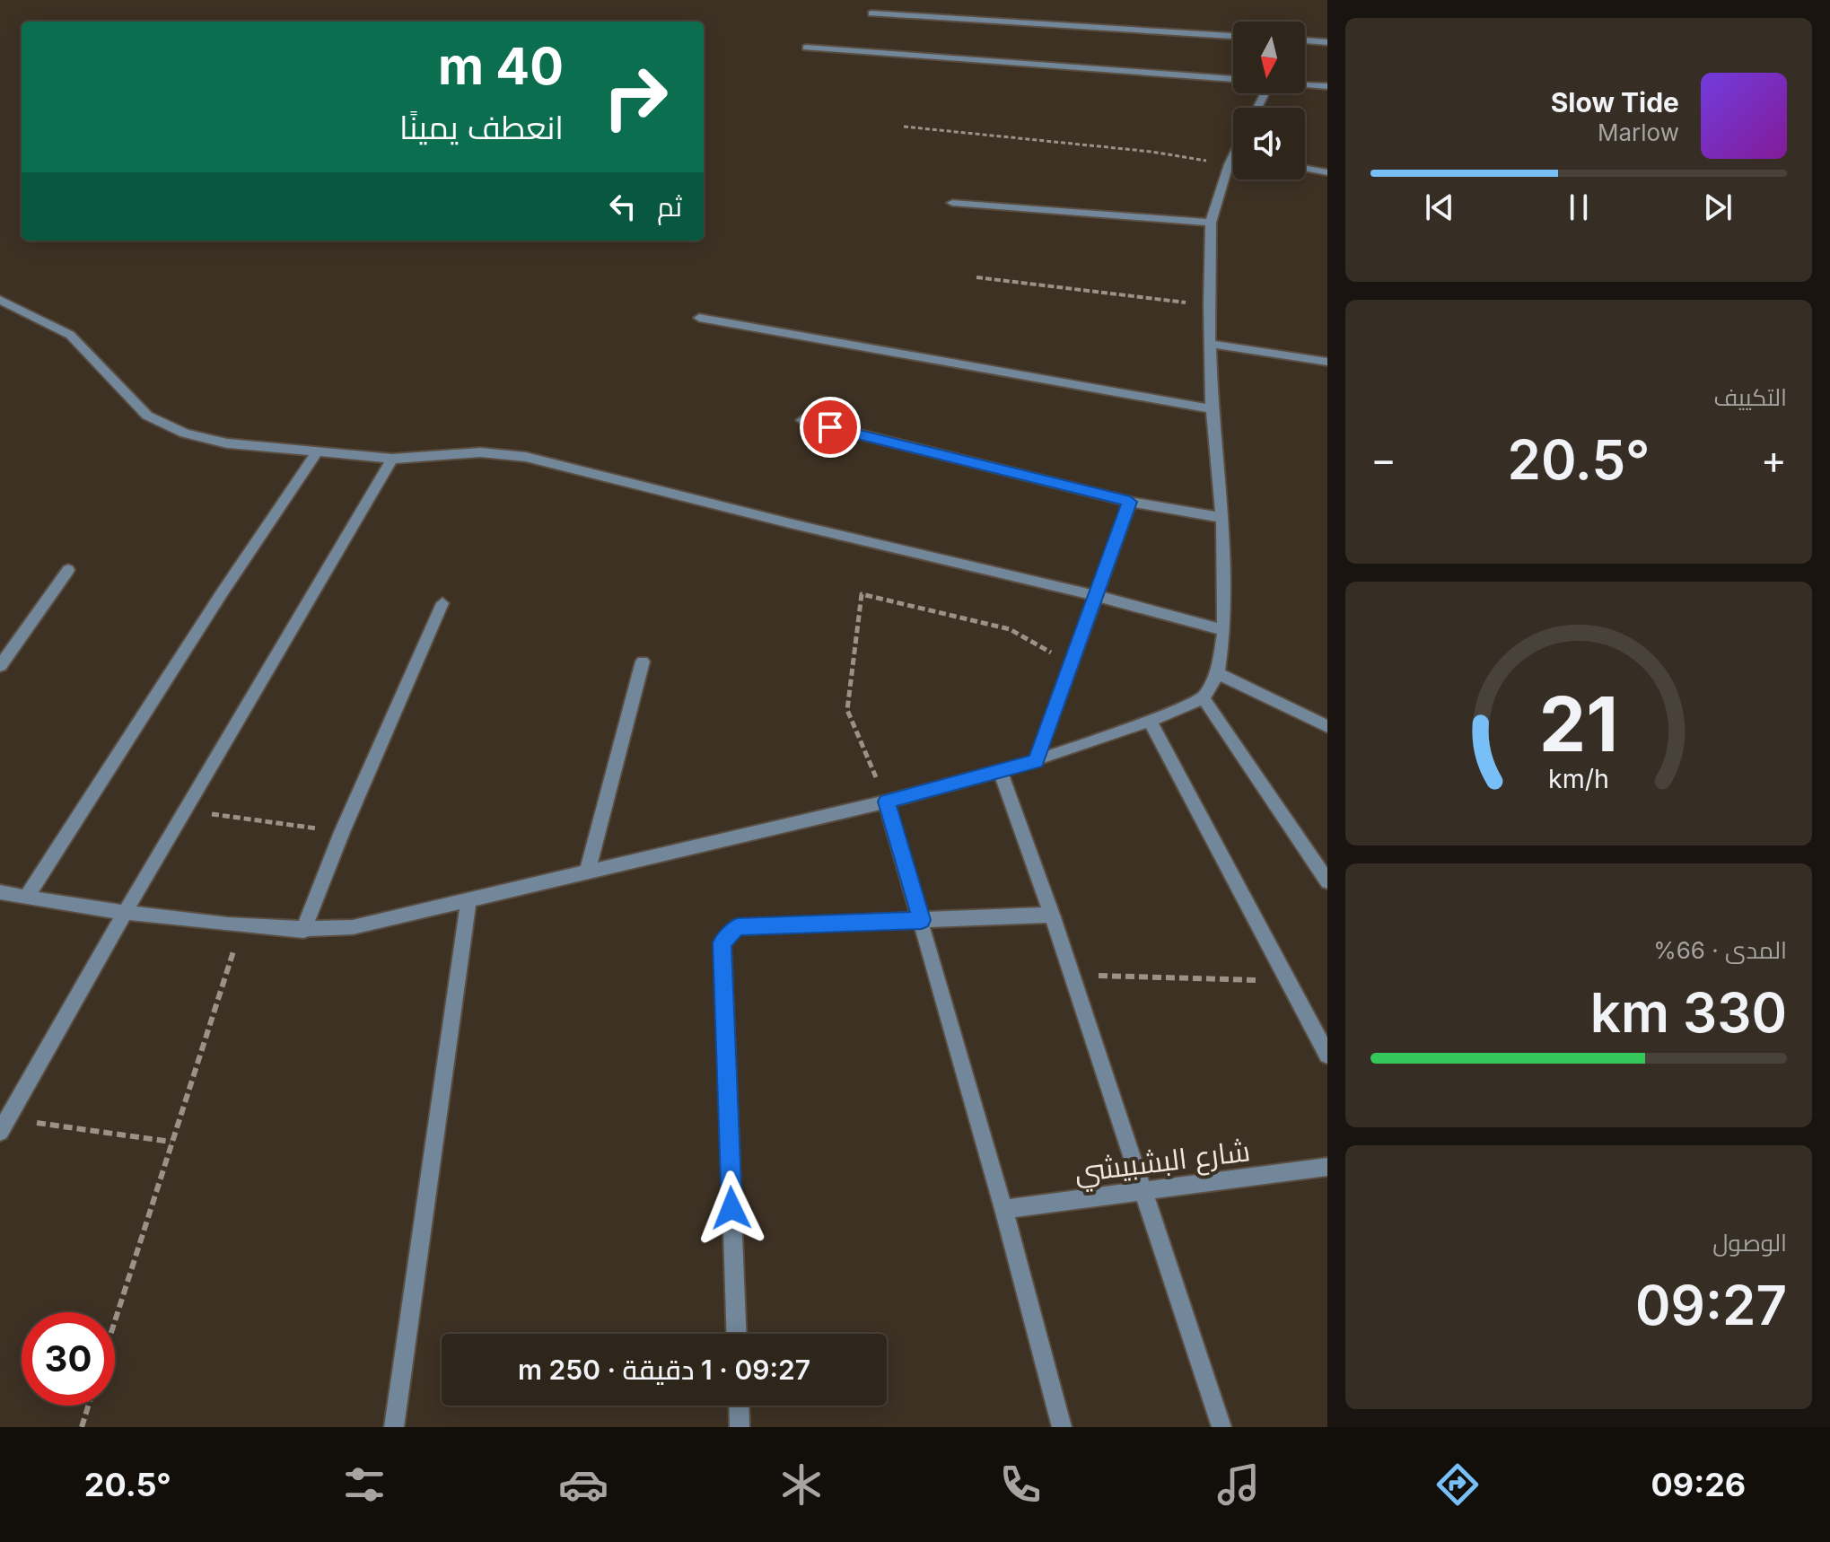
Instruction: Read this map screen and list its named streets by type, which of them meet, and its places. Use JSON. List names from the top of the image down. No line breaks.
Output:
{"streets":{"street":["شارع البشبيشي"]},"north":"bottom","page":{"turn":["40 m","انعطف يمينًا"],"song":["Slow Tide","Marlow"],"then":"ثم","tile":["التكييف",["المدى · 66%","330 km"],["الوصول","09:27"]],"heat":["−","20.5°","+"],"limit":"30","trip":"09:27 · 1 دقيقة · 250 m","tabs":["09:26","20.5°"],"gauge":["21","km/h"]}}
